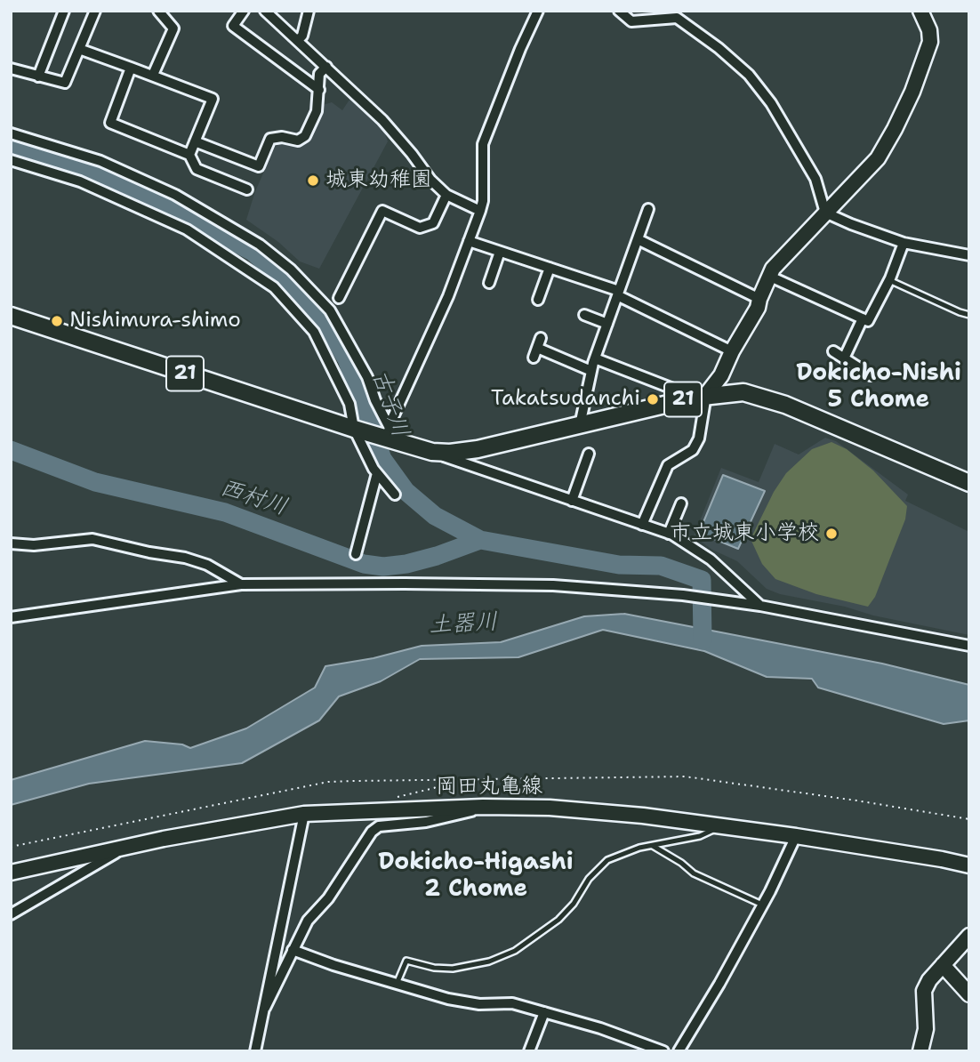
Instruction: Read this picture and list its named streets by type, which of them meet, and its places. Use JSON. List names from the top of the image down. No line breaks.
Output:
{"streets":{"main road":["21","岡田丸亀線"]},"districts":["Dokicho-Nishi 5 Chome","Dokicho-Higashi 2 Chome"],"water":["古子川","西村川","土器川"],"places":["城東幼稚園","Nishimura-shimo","Takatsudanchi","市立城東小学校"]}
